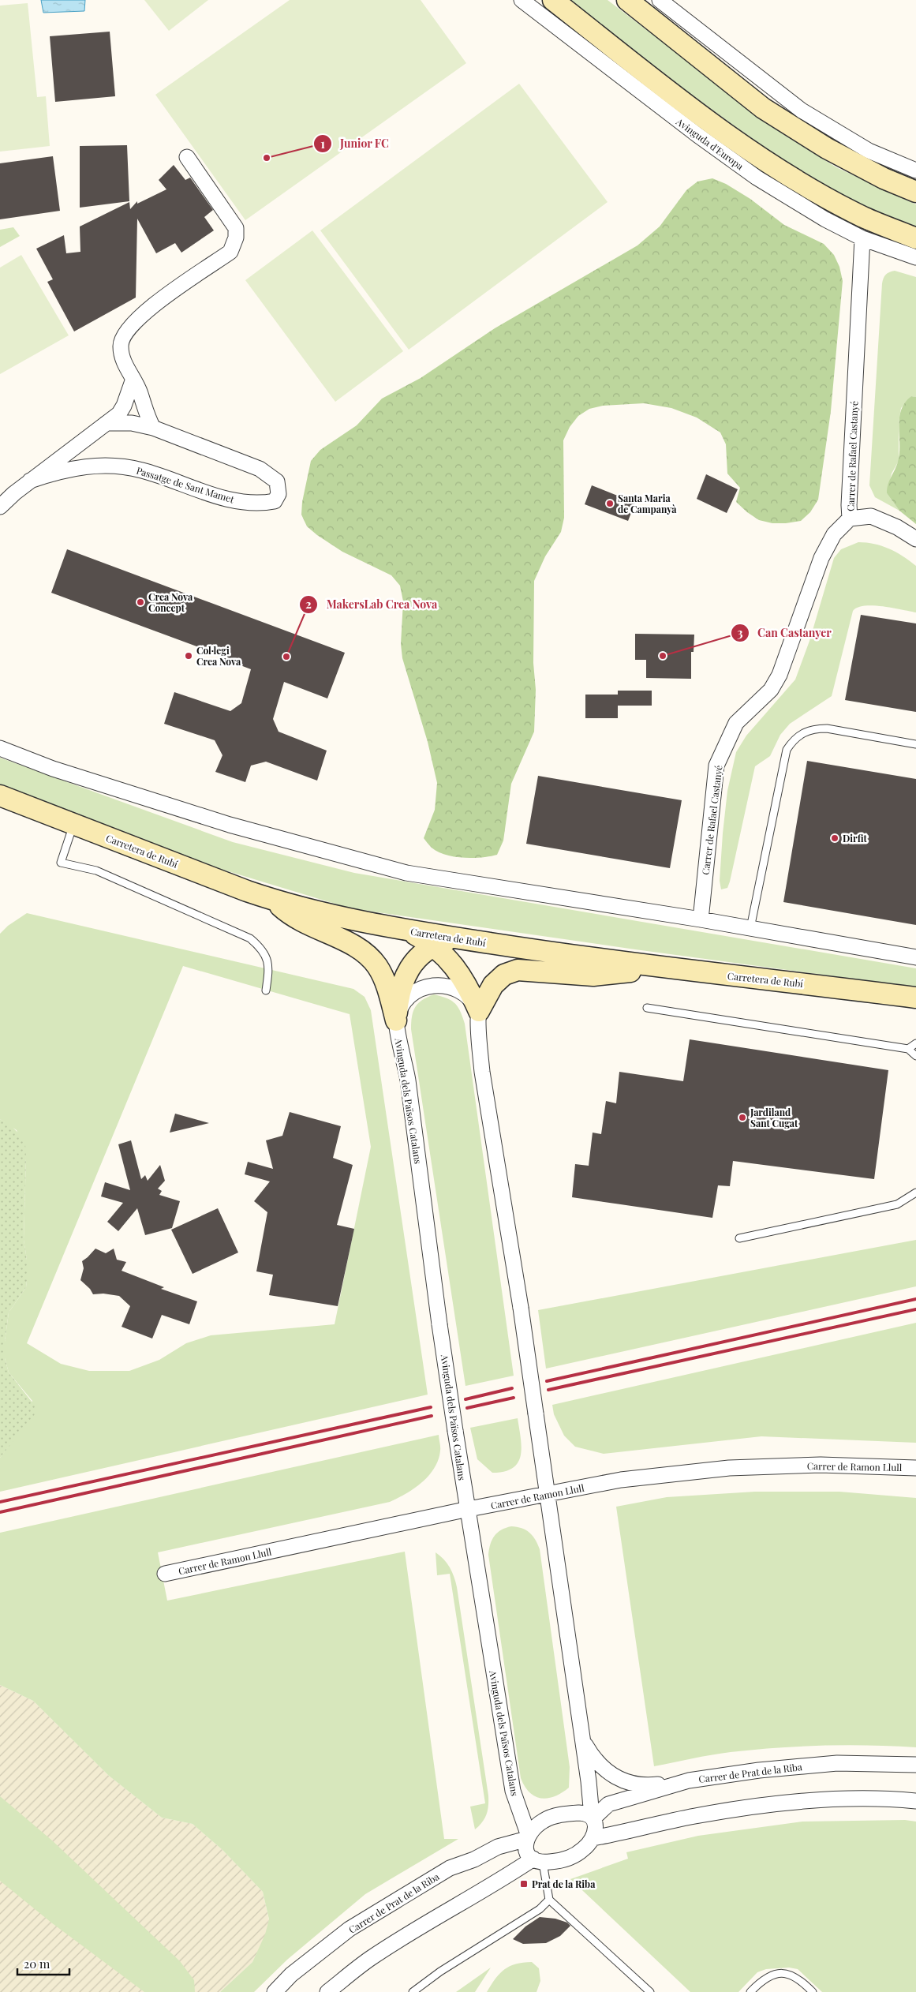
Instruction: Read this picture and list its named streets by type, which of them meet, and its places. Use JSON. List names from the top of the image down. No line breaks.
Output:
{"streets":{"main road":["Avinguda d'Europa","Carretera de Rubí"],"street":["Carrer de Rafael Castanyé","Passatge de Sant Mamet","Avinguda dels Països Catalans","Carrer de Ramon Llull","Carrer de Prat de la Riba"]},"crossings":[["Avinguda d'Europa","Carrer de Rafael Castanyé"],["Avinguda dels Països Catalans","Carrer de Ramon Llull"],["Avinguda dels Països Catalans","Carrer de Prat de la Riba"]],"places":{"other":["Junior FC","Santa Maria de Campanyà","Crea Nova Concept","Col·legi Crea Nova","Can Castanyer","MakersLab Crea Nova","Dirfit","Jardiland Sant Cugat"],"transit":["Prat de la Riba"]},"scale_bar":"20 m"}
